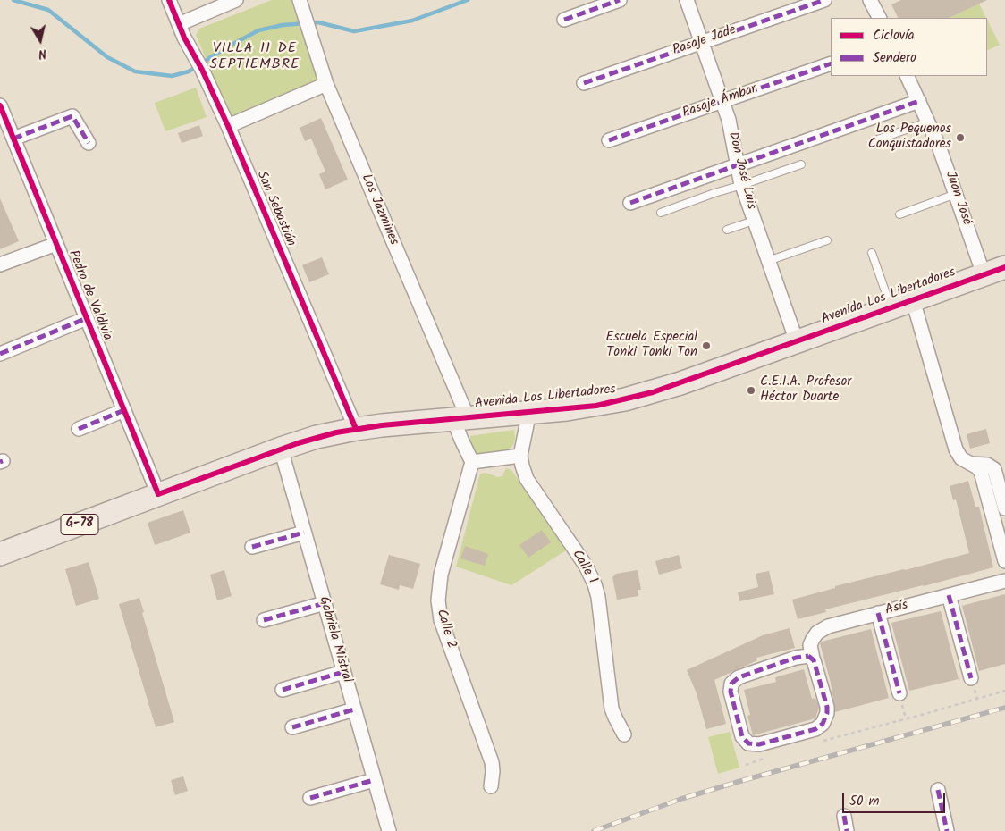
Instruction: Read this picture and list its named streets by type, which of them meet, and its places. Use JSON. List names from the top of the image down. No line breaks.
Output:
{"streets":{"main road":["Avenida Los Libertadores","G-78"],"street":["Pasaje Jade","Pasaje Ámbar","Don José Luis","Juan José","San Sebastián","Los Jazmines","Pedro de Valdivia","Calle 1","Asís","Calle 2","Gabriela Mistral"]},"crossings":[["Pasaje Jade","Don José Luis"],["Pasaje Ámbar","Don José Luis"],["Don José Luis","Avenida Los Libertadores"],["Juan José","Avenida Los Libertadores"],["San Sebastián","Avenida Los Libertadores"],["Los Jazmines","Avenida Los Libertadores"],["Pedro de Valdivia","Avenida Los Libertadores"],["Avenida Los Libertadores","Calle 1"],["Avenida Los Libertadores","Gabriela Mistral"]],"districts":["VILLA 11 DE SEPTIEMBRE"],"places":["Los Pequenos Conquistadores","Escuela Especial Tonki Tonki Ton","C.E.I.A. Profesor Héctor Duarte"],"legend":["Ciclovía","Sendero"],"scale_bar":"50 m","north":"bottom"}
